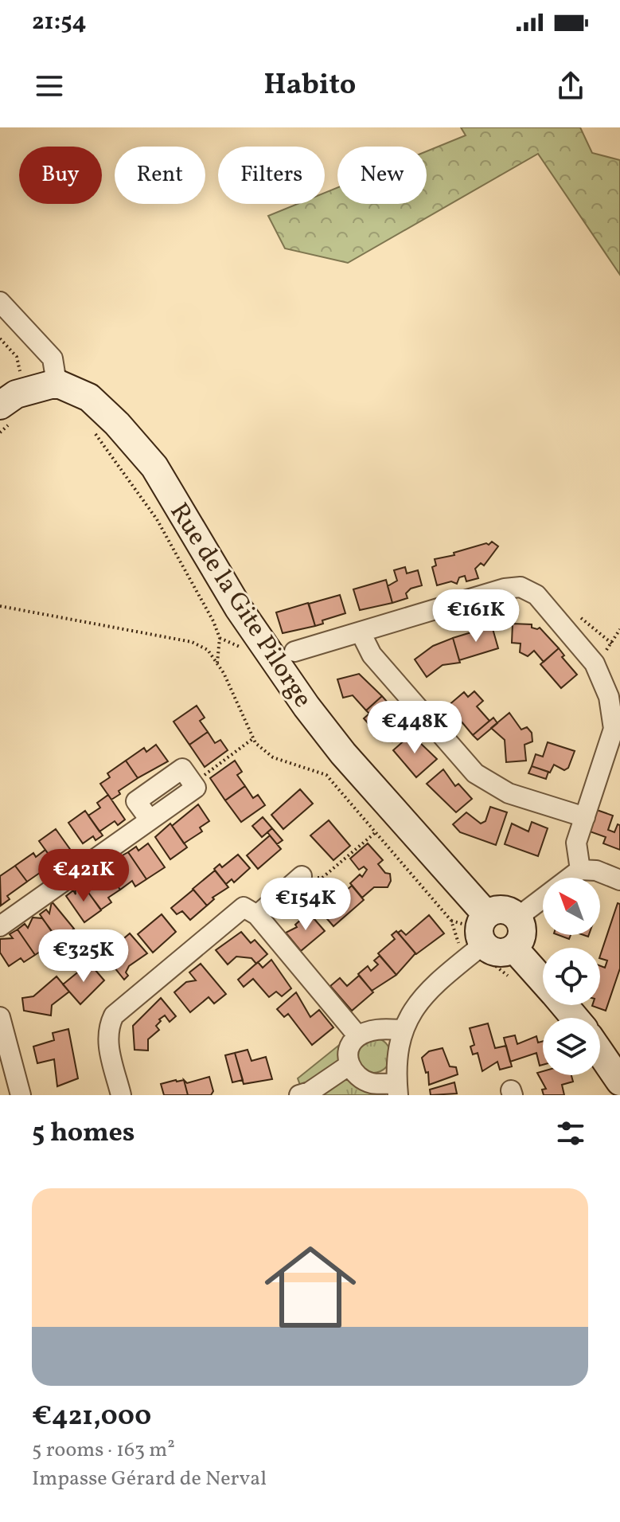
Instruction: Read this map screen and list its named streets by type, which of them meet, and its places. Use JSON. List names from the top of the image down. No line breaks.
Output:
{"streets":{"street":["Rue de la Gite Pilorge"]},"north":"top left","page":{"status":"21:54","header":"Habito","chip":["Buy","Rent","Filters","New"],"price":["€161K","€448K","€421K","€154K","€325K"],"heading":"5 homes","list":[{"name":"€421,000","note":"5 rooms · 163 m² · Impasse Gérard de Nerval"}]}}
